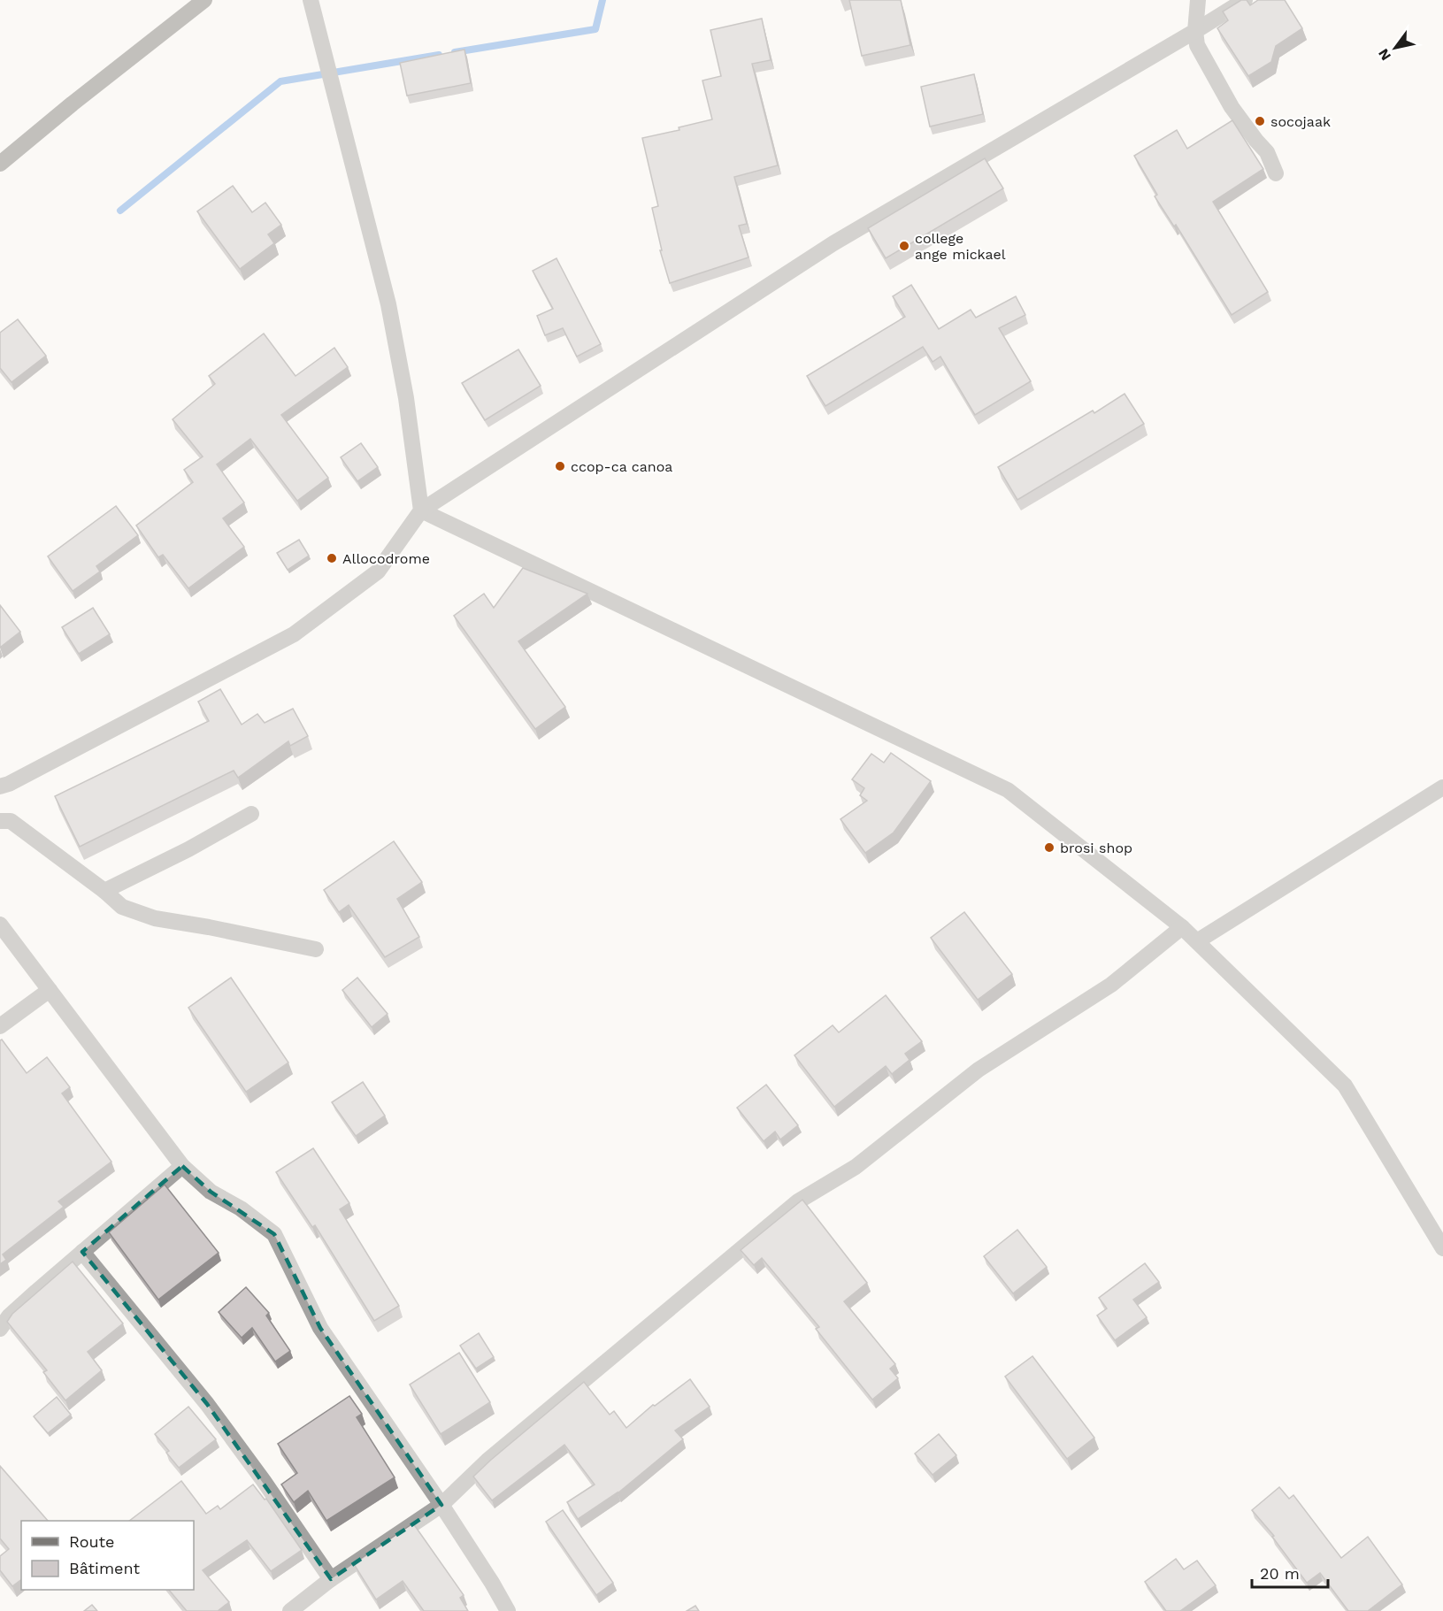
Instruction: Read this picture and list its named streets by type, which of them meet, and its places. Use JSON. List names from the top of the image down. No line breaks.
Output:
{"places":["socojaak","college ange mickael","ccop-ca canoa","Allocodrome","brosi shop"],"legend":["Route","Bâtiment"],"scale_bar":"20 m","north":"bottom left"}
